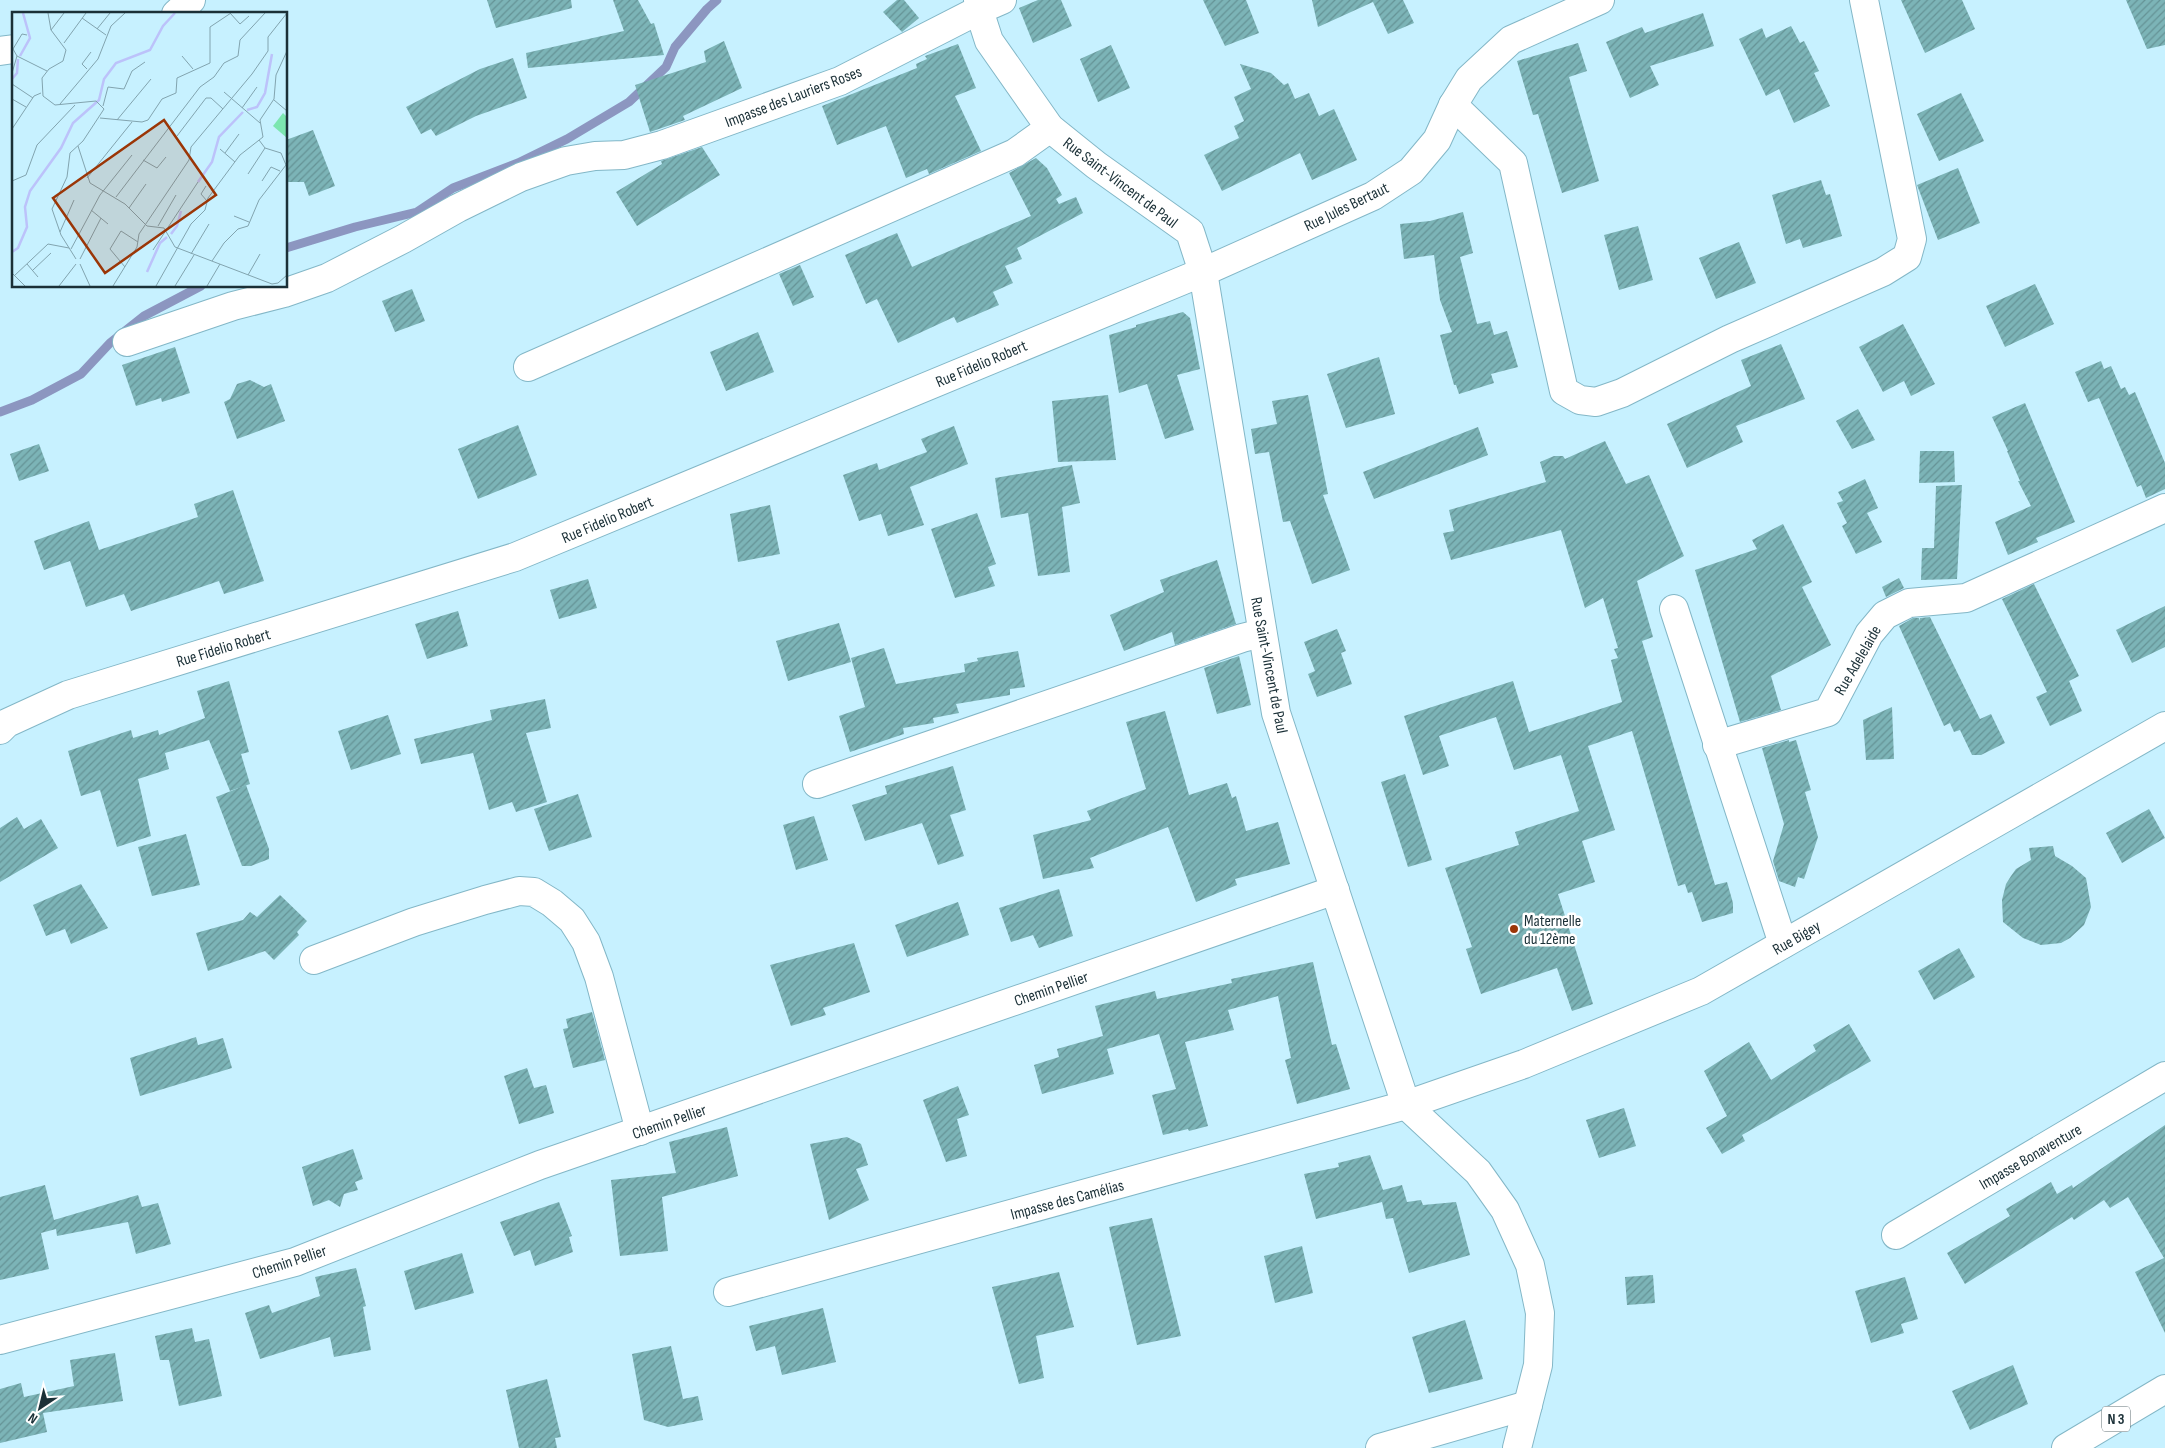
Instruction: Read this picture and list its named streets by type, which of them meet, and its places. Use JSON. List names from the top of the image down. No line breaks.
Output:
{"streets":{"street":["Impasse des Lauriers Roses","Rue Saint-Vincent de Paul","Rue Jules Bertaut","Rue Fidelio Robert","Rue Adelelaide","Rue Bigey","Chemin Pellier","Impasse Bonaventure","Impasse des Camélias","N 3"]},"crossings":[["Impasse des Lauriers Roses","Rue Saint-Vincent de Paul"],["Rue Saint-Vincent de Paul","Rue Jules Bertaut"],["Rue Saint-Vincent de Paul","Rue Fidelio Robert"],["Rue Saint-Vincent de Paul","Rue Bigey"],["Rue Saint-Vincent de Paul","Chemin Pellier"],["Rue Saint-Vincent de Paul","Impasse des Camélias"],["Rue Jules Bertaut","Rue Fidelio Robert"],["Rue Bigey","Impasse des Camélias"]],"places":["Maternelle du 12ème"],"north":"bottom left"}
